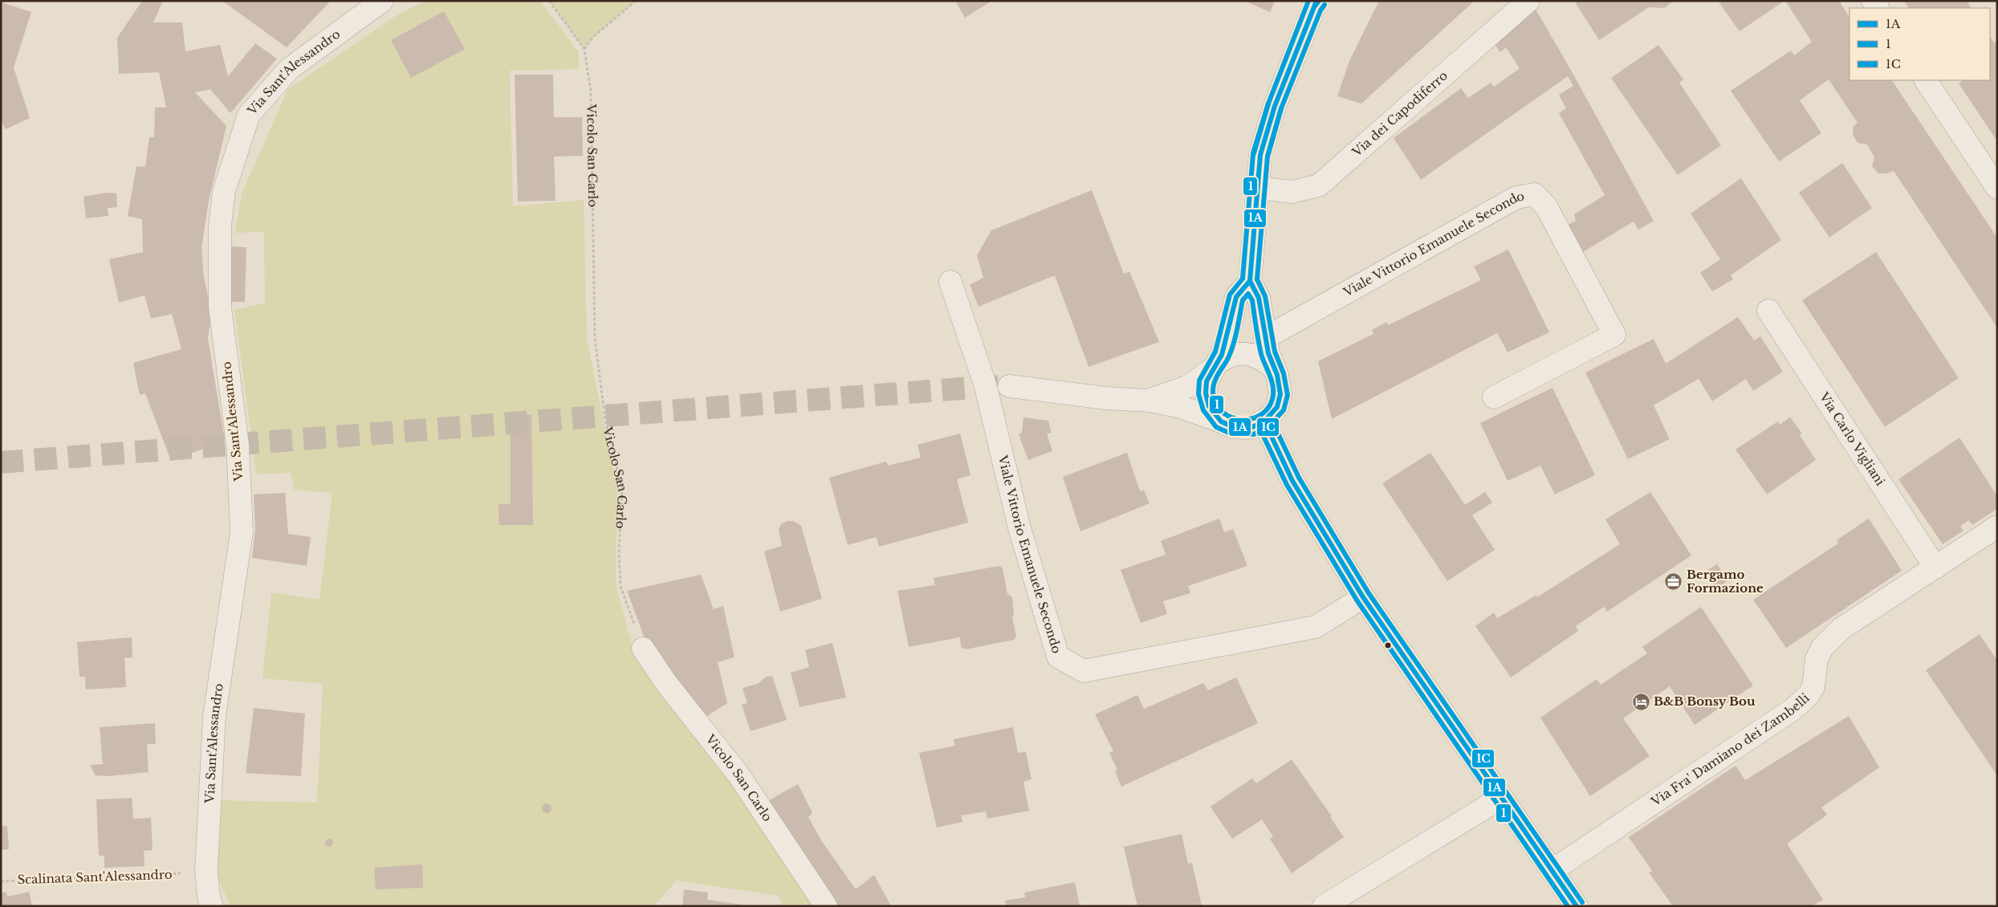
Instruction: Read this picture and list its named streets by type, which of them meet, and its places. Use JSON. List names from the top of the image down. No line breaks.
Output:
{"streets":{"street":["Via Sant'Alessandro","Via dei Capodiferro","Vicolo San Carlo","Viale Vittorio Emanuele Secondo","Via Carlo Vigliani","Via Fra' Damiano dei Zambelli"],"path":["Scalinata Sant'Alessandro"]},"crossings":[["Via Carlo Vigliani","Via Fra' Damiano dei Zambelli"]],"places":{"office":["Bergamo Formazione"],"hotel":["B&B Bonsy Bou"]},"lines":["transit line 1A","transit line 1","transit line 1C"],"legend":["1A","1","1C"]}
